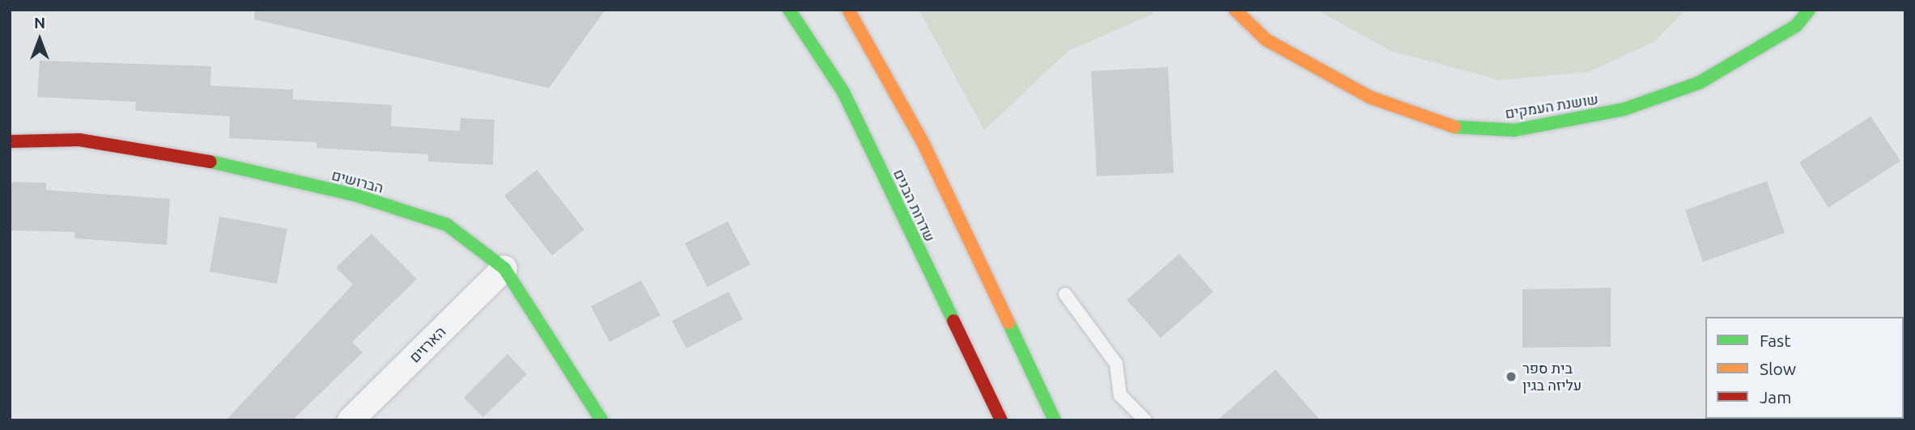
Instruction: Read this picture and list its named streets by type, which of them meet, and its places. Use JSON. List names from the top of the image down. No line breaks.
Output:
{"streets":{"street":["שושנת העמקים","הברושים","שדרות הבנים","הארזים"]},"crossings":[["הברושים","הארזים"]],"places":["בית ספר עליזה בגין"],"legend":["Fast","Slow","Jam"],"north":"top"}
